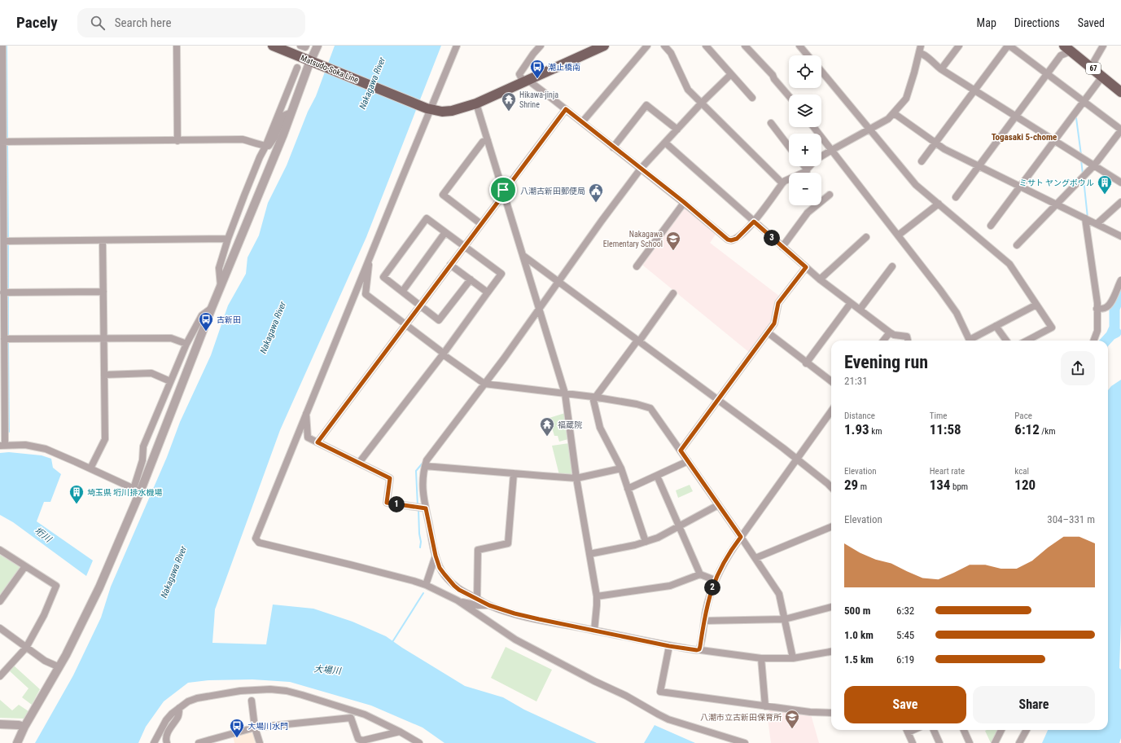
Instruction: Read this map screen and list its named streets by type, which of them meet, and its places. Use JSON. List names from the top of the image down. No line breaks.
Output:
{"streets":{"main road":["Matsudo-Soka Line","67"]},"districts":["Togasaki 5-chome"],"water":["Nakagawa River","垳川","大場川"],"places":{"bus stop":["潮止橋南","古新田","大場川水門"],"temple":["Hikawa-jinja Shrine","福蔵院"],"building":["ミサト ヤングボウル","埼玉県 垳川排水機場"],"public building":["八潮古新田郵便局"],"school or university":["Nakagawa Elementary School","八潮市立古新田保育所"]},"page":{"header":"Pacely","search":"Search here","nav":["Map","Directions","Saved"],"map_buttons":["+","−"],"pins":["3","1","2"],"heading":["Evening run","21:31"],"stats":[["Distance","1.93 km"],["Time","11:58"],["Pace","6:12 /km"],["Elevation","29 m"],["Heart rate","134 bpm"],["kcal","120"]],"chart":["Elevation","304–331 m"],"list":[{"name":"500 m","note":"6:32"},{"name":"1.0 km","note":"5:45"},{"name":"1.5 km","note":"6:19"}],"buttons":["Save","Share"]}}
